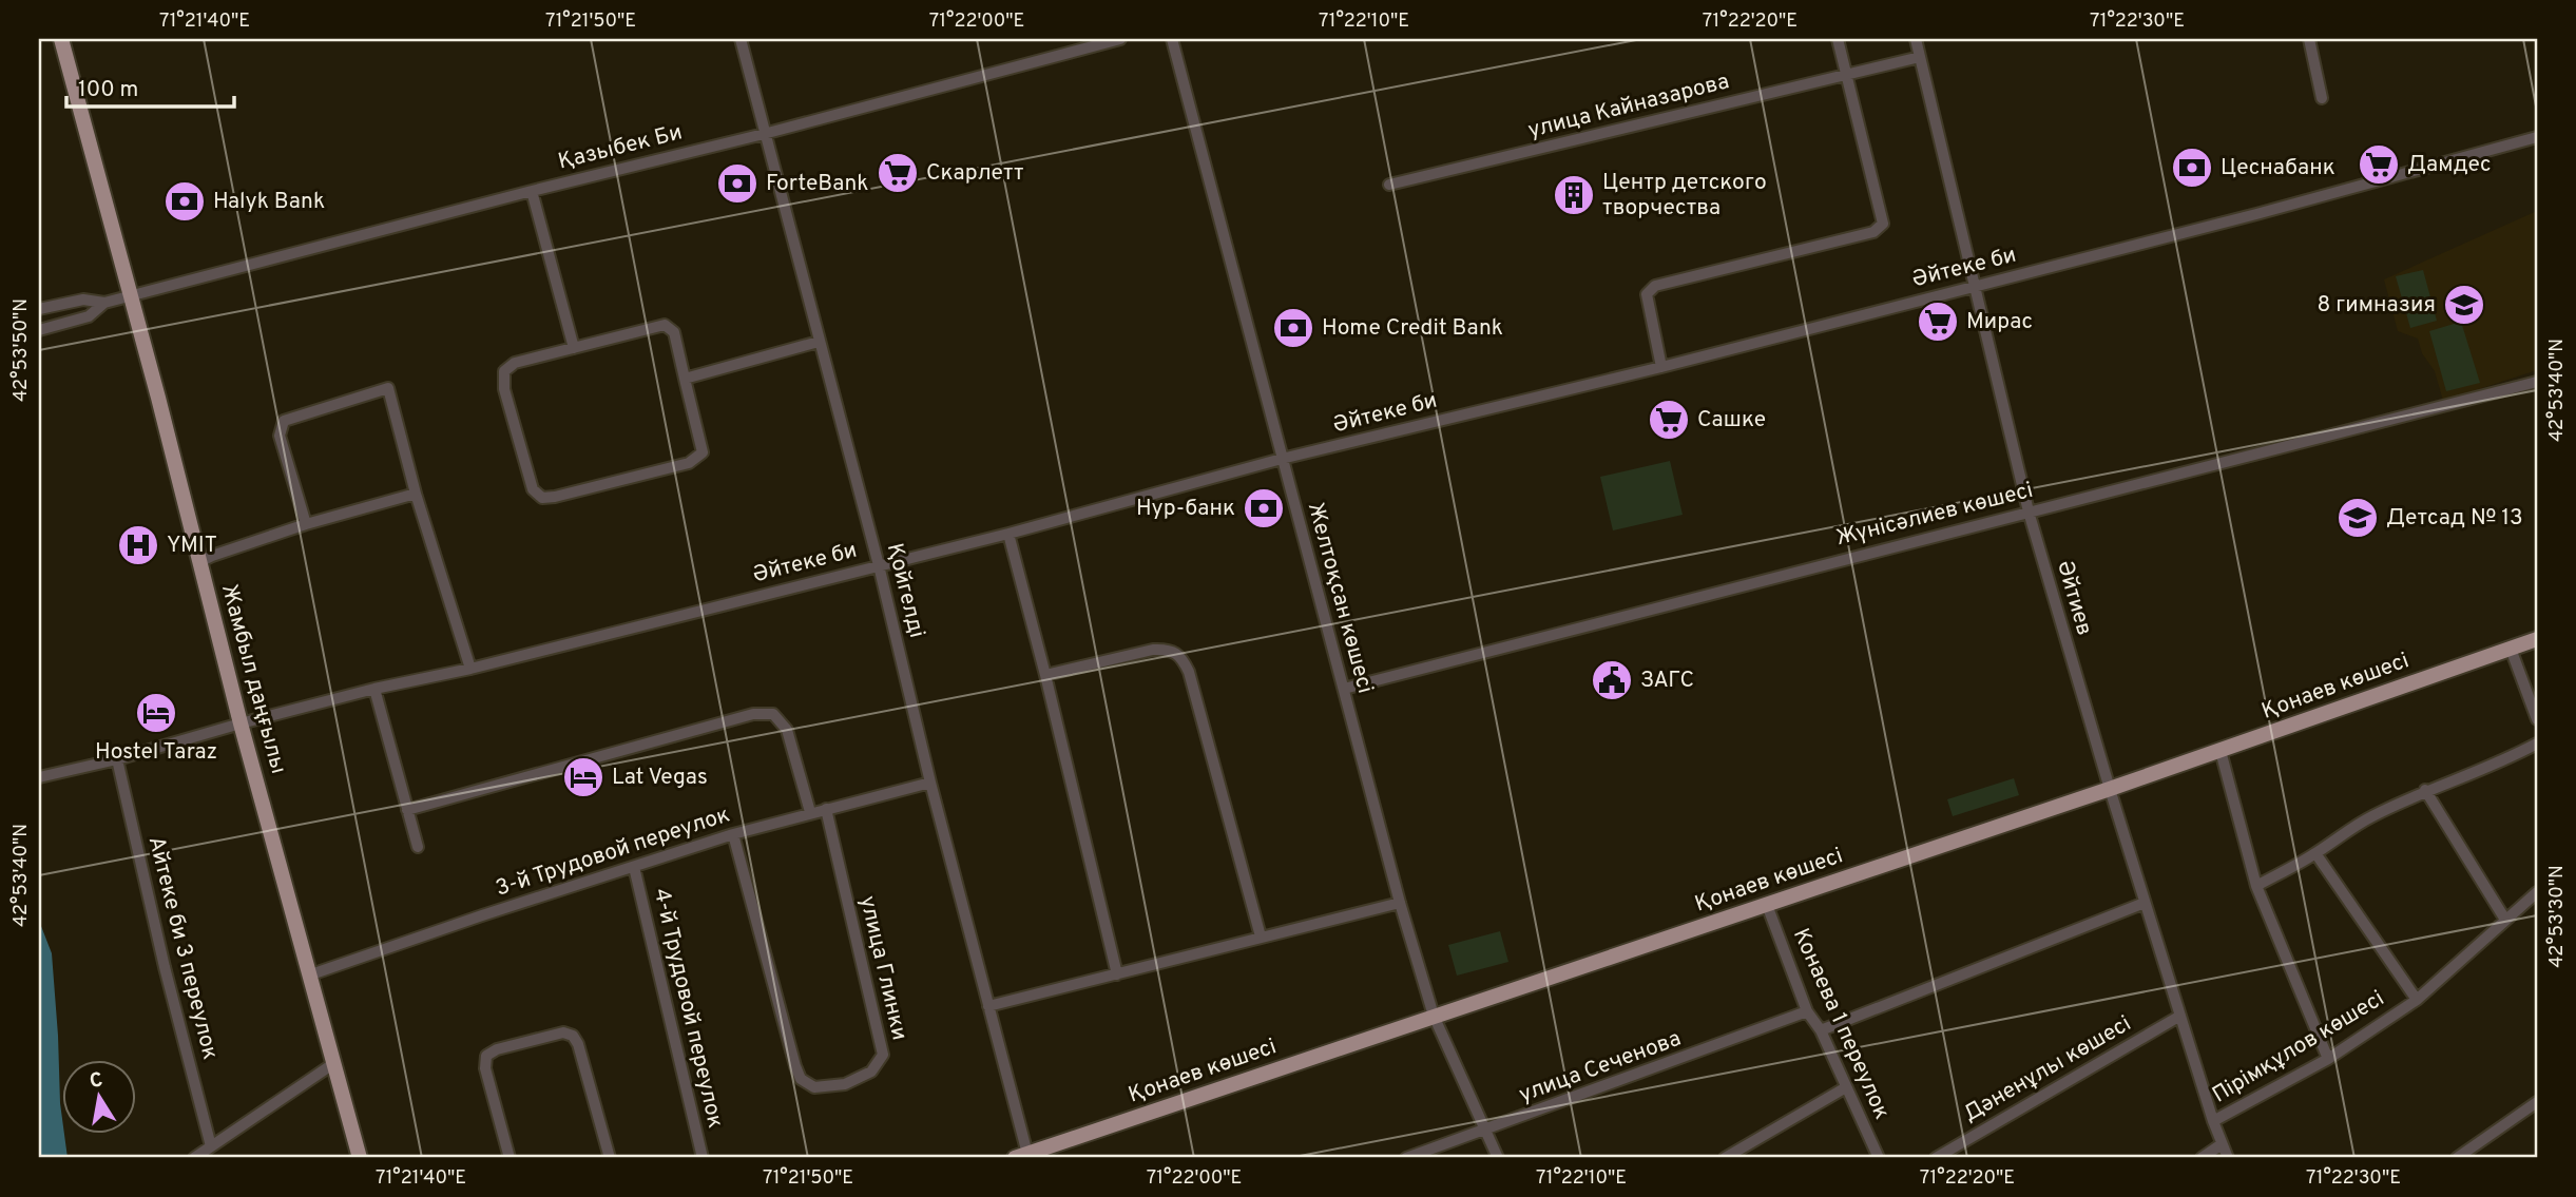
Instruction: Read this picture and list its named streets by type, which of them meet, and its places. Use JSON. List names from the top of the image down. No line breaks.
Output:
{"streets":{"main road":["Жамбыл даңғылы","Қонаев көшесі"],"street":["улица Кайназарова","Қазыбек Би","Әйтеке би","Жүнісәлиев көшесі","Қойгелді","Желтоқсан көшесі","Әйтиев","3-й Трудовой переулок","Айтеке би 3 переулок","улица Глинки","4-й Трудовой переулок","Конаева 1 переулок","Пірімқұлов көшесі","улица Сеченова","Дәненұлы көшесі"]},"crossings":[["улица Кайназарова","Әйтиев"],["Қазыбек Би","Қойгелді"],["Қазыбек Би","Жамбыл даңғылы"],["Әйтеке би","Қойгелді"],["Әйтеке би","Желтоқсан көшесі"],["Әйтеке би","Әйтиев"],["Әйтеке би","Жамбыл даңғылы"],["Әйтеке би","Айтеке би 3 переулок"],["Жүнісәлиев көшесі","Желтоқсан көшесі"],["Жүнісәлиев көшесі","Әйтиев"],["Қойгелді","Қонаев көшесі"],["Қойгелді","3-й Трудовой переулок"],["Желтоқсан көшесі","Қонаев көшесі"],["Желтоқсан көшесі","улица Сеченова"],["Әйтиев","Қонаев көшесі"],["Әйтиев","Пірімқұлов көшесі"],["Әйтиев","Дәненұлы көшесі"],["Жамбыл даңғылы","3-й Трудовой переулок"],["Қонаев көшесі","Конаева 1 переулок"],["3-й Трудовой переулок","улица Глинки"],["3-й Трудовой переулок","4-й Трудовой переулок"],["Конаева 1 переулок","улица Сеченова"]],"places":{"supermarket":["Дамдес","Скарлетт","Мирас","Сашке"],"bank":["Цеснабанк","ForteBank","Halyk Bank","Home Credit Bank","Нур-банк"],"building":["Центр детского творчества"],"school or university":["8 гимназия","Детсад № 13"],"hospital":["YMIT"],"public building":["ЗАГС"],"hotel":["Hostel Taraz","Lat Vegas"]},"scale_bar":"100 m","north":"top","coordinates":["71°21'40\"E","71°21'50\"E","71°22'00\"E","71°22'10\"E","71°22'20\"E","71°22'30\"E","42°53'50\"N","42°53'40\"N","42°53'30\"N"]}
